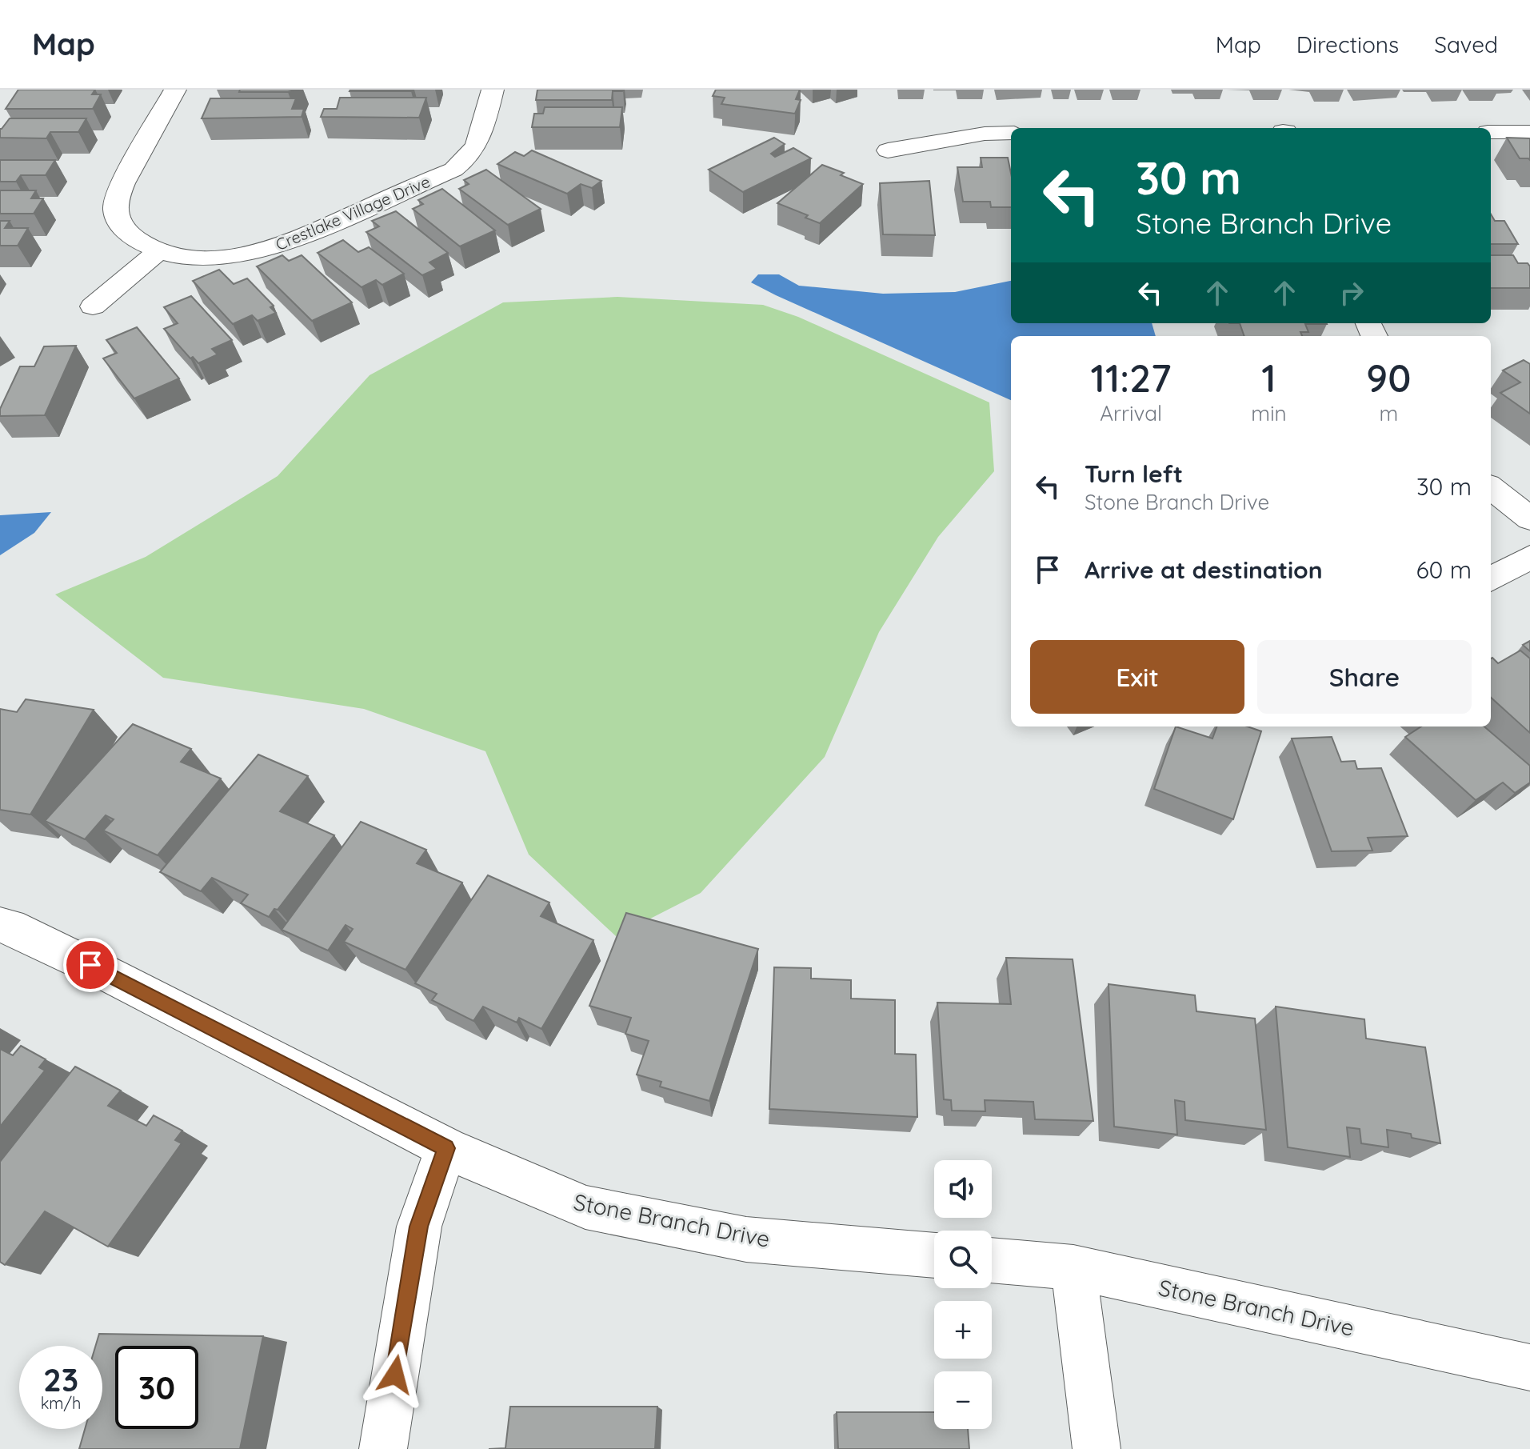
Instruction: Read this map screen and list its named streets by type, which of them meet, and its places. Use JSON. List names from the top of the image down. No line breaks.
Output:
{"streets":{"street":["Crestlake Village Drive","Stone Branch Drive"]},"page":{"header":"Map","nav":["Map","Directions","Saved"],"turn":["30 m","Stone Branch Drive"],"eta":["11:27","Arrival","1","min","90","m"],"list":[{"name":"Turn left","note":"Stone Branch Drive","value":"30 m"},{"name":"Arrive at destination","value":"60 m"}],"buttons":["Exit","Share"],"map_buttons":["+","−"],"speed":"23 km/h","limit":"30"}}
